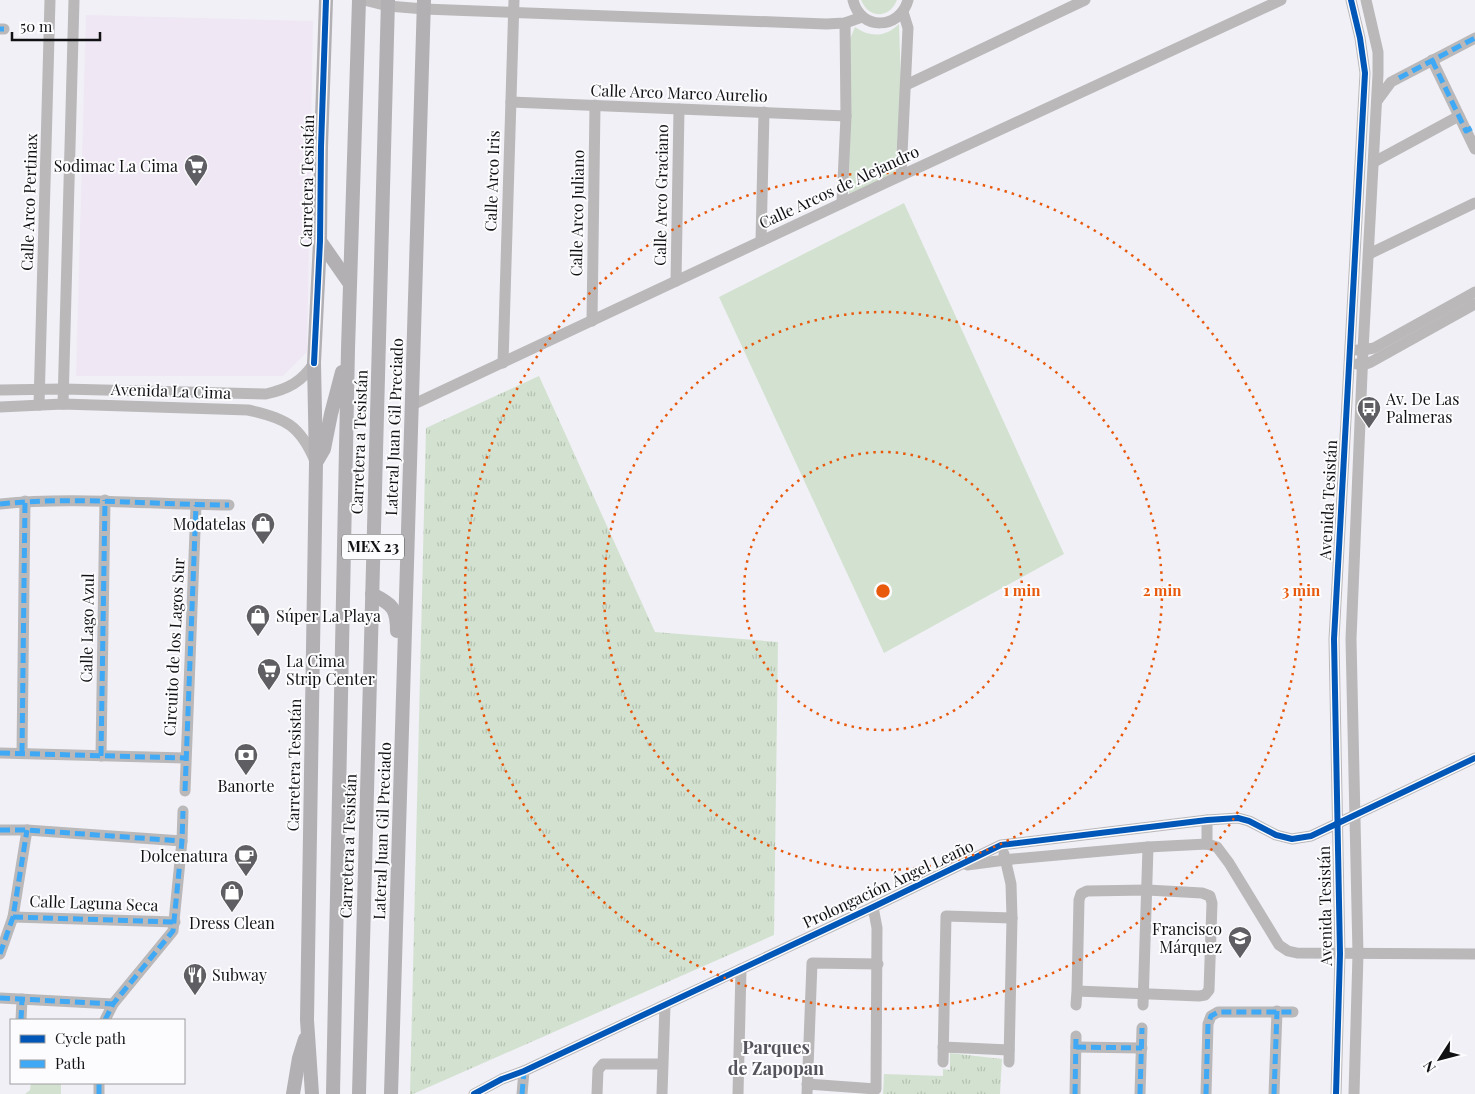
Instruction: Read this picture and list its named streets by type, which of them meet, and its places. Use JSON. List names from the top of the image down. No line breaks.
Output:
{"streets":{"main road":["Carretera Tesistán","Lateral Juan Gil Preciado","Carretera a Tesistán","MEX 23"],"street":["Calle Arco Marco Aurelio","Calle Arco Iris","Calle Arcos de Alejandro","Calle Arco Graciano","Calle Arco Pertinax","Calle Arco Juliano","Avenida La Cima","Avenida Tesistán","Calle Lago Azul","Circuito de los Lagos Sur","Prolongación Ángel Leaño","Calle Laguna Seca"]},"crossings":[["Calle Arco Marco Aurelio","Calle Arco Iris"],["Calle Arco Marco Aurelio","Calle Arco Graciano"],["Calle Arco Marco Aurelio","Calle Arco Juliano"],["Carretera Tesistán","Avenida La Cima"],["Calle Arco Iris","Calle Arcos de Alejandro"],["Calle Arcos de Alejandro","Calle Arco Graciano"],["Calle Arcos de Alejandro","Calle Arco Juliano"],["Calle Arcos de Alejandro","Lateral Juan Gil Preciado"],["Calle Arco Pertinax","Avenida La Cima"],["Avenida Tesistán","Prolongación Ángel Leaño"]],"districts":["Parques de Zapopan"],"places":{"supermarket":["Sodimac La Cima","La Cima Strip Center"],"bus stop":["Av. De Las Palmeras"],"shop":["Modatelas","Súper La Playa","Dress Clean"],"bank":["Banorte"],"cafe":["Dolcenatura"],"school or university":["Francisco Márquez"],"restaurant":["Subway"]},"legend":["Cycle path","Path"],"scale_bar":"50 m","north":"bottom left","rings":["1 min","2 min","3 min"]}
